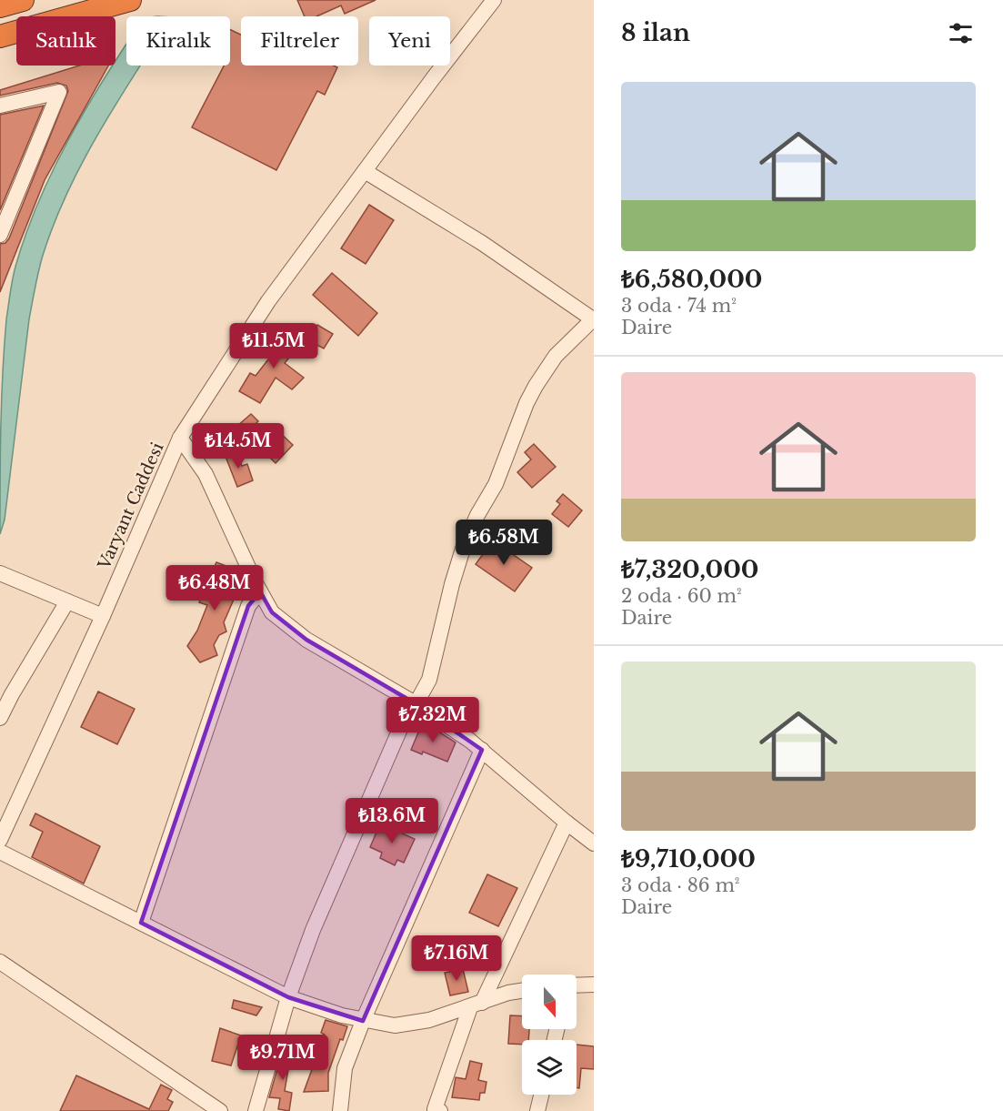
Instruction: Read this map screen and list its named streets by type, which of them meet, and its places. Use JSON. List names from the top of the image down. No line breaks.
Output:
{"streets":{"street":["Varyant Caddesi"]},"north":"bottom","page":{"heading":"8 ilan","chip":["Satılık","Kiralık","Filtreler","Yeni"],"list":[{"name":"₺6,580,000","note":"3 oda · 74 m² · Daire"},{"name":"₺7,320,000","note":"2 oda · 60 m² · Daire"},{"name":"₺9,710,000","note":"3 oda · 86 m² · Daire"}],"price":["₺11.5M","₺14.5M","₺6.58M","₺6.48M","₺7.32M","₺13.6M","₺7.16M","₺9.71M"]}}
